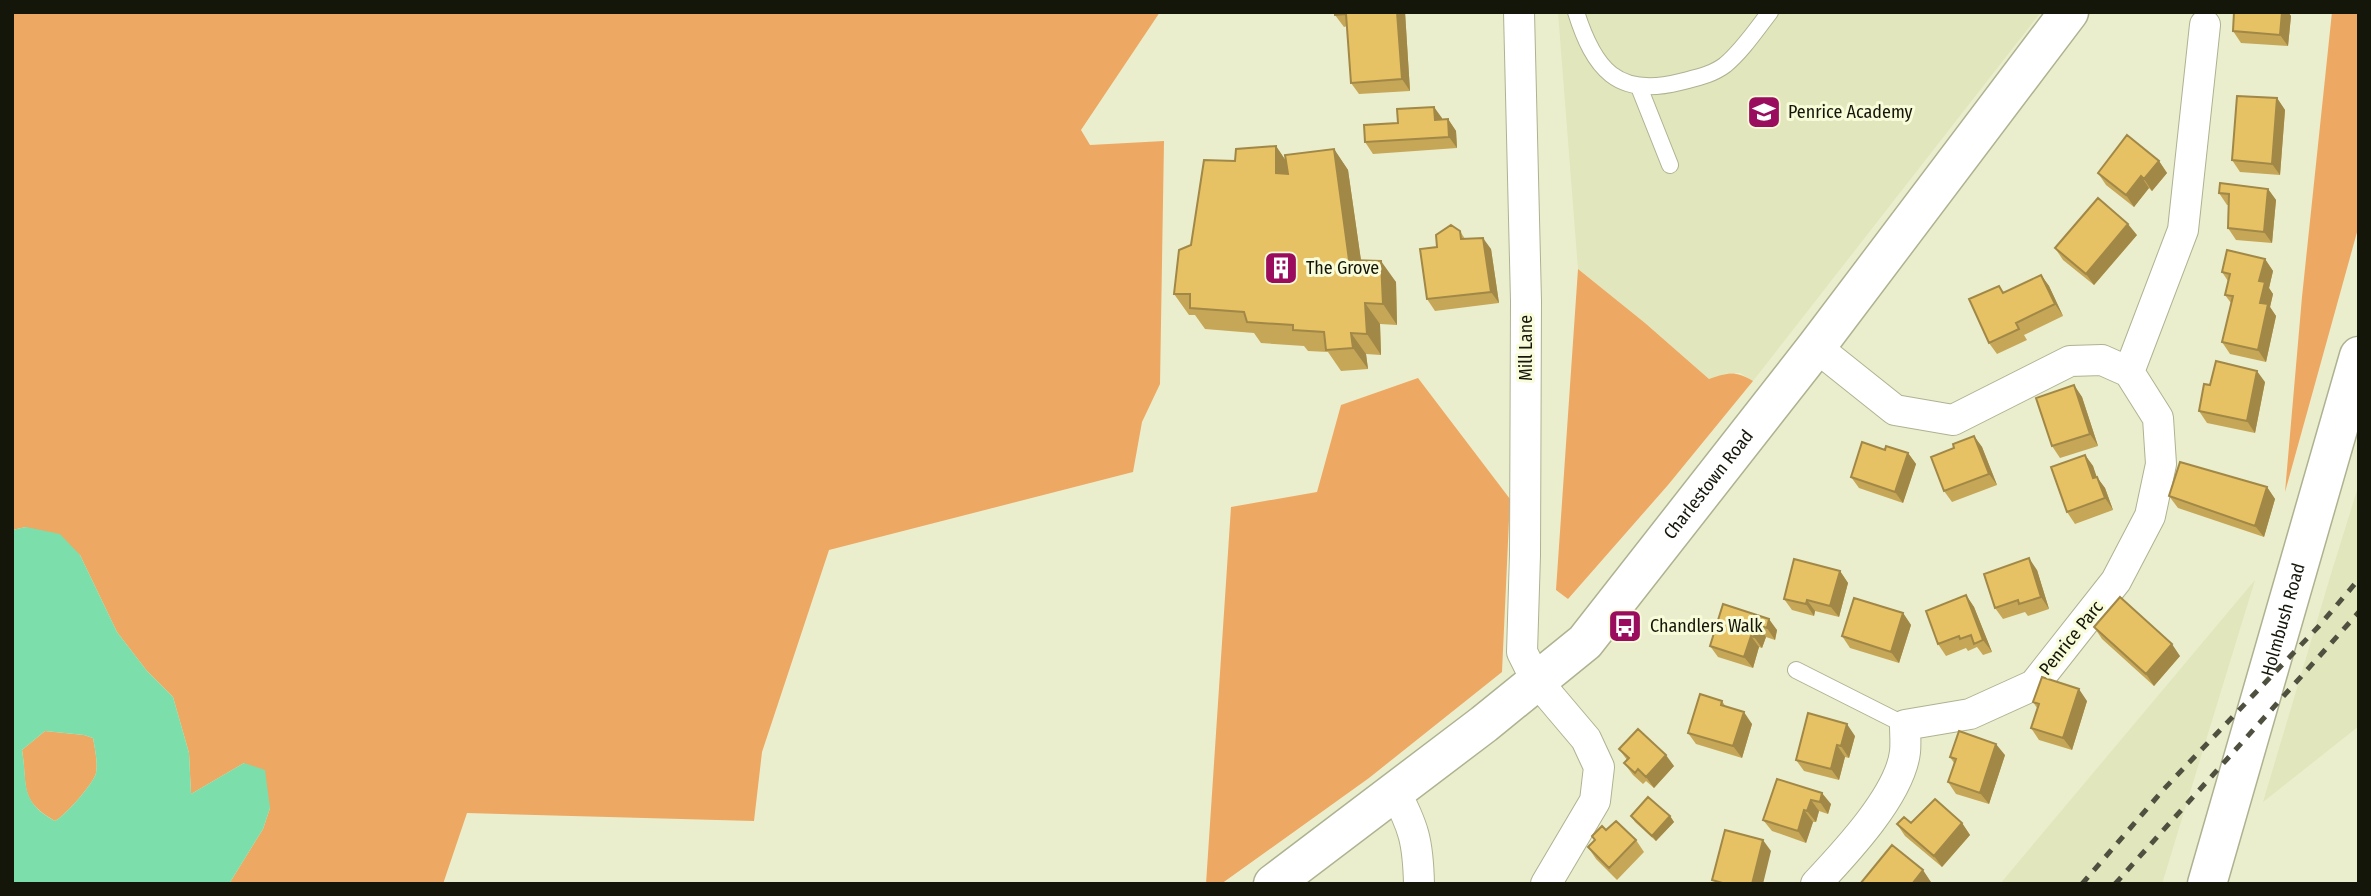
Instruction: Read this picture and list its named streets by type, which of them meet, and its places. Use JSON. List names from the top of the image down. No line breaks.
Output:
{"streets":{"main road":["Charlestown Road","Holmbush Road"],"street":["Mill Lane","Penrice Parc"]},"crossings":[["Mill Lane","Charlestown Road"]],"places":{"school or university":["Penrice Academy"],"building":["The Grove"],"bus stop":["Chandlers Walk"]}}
